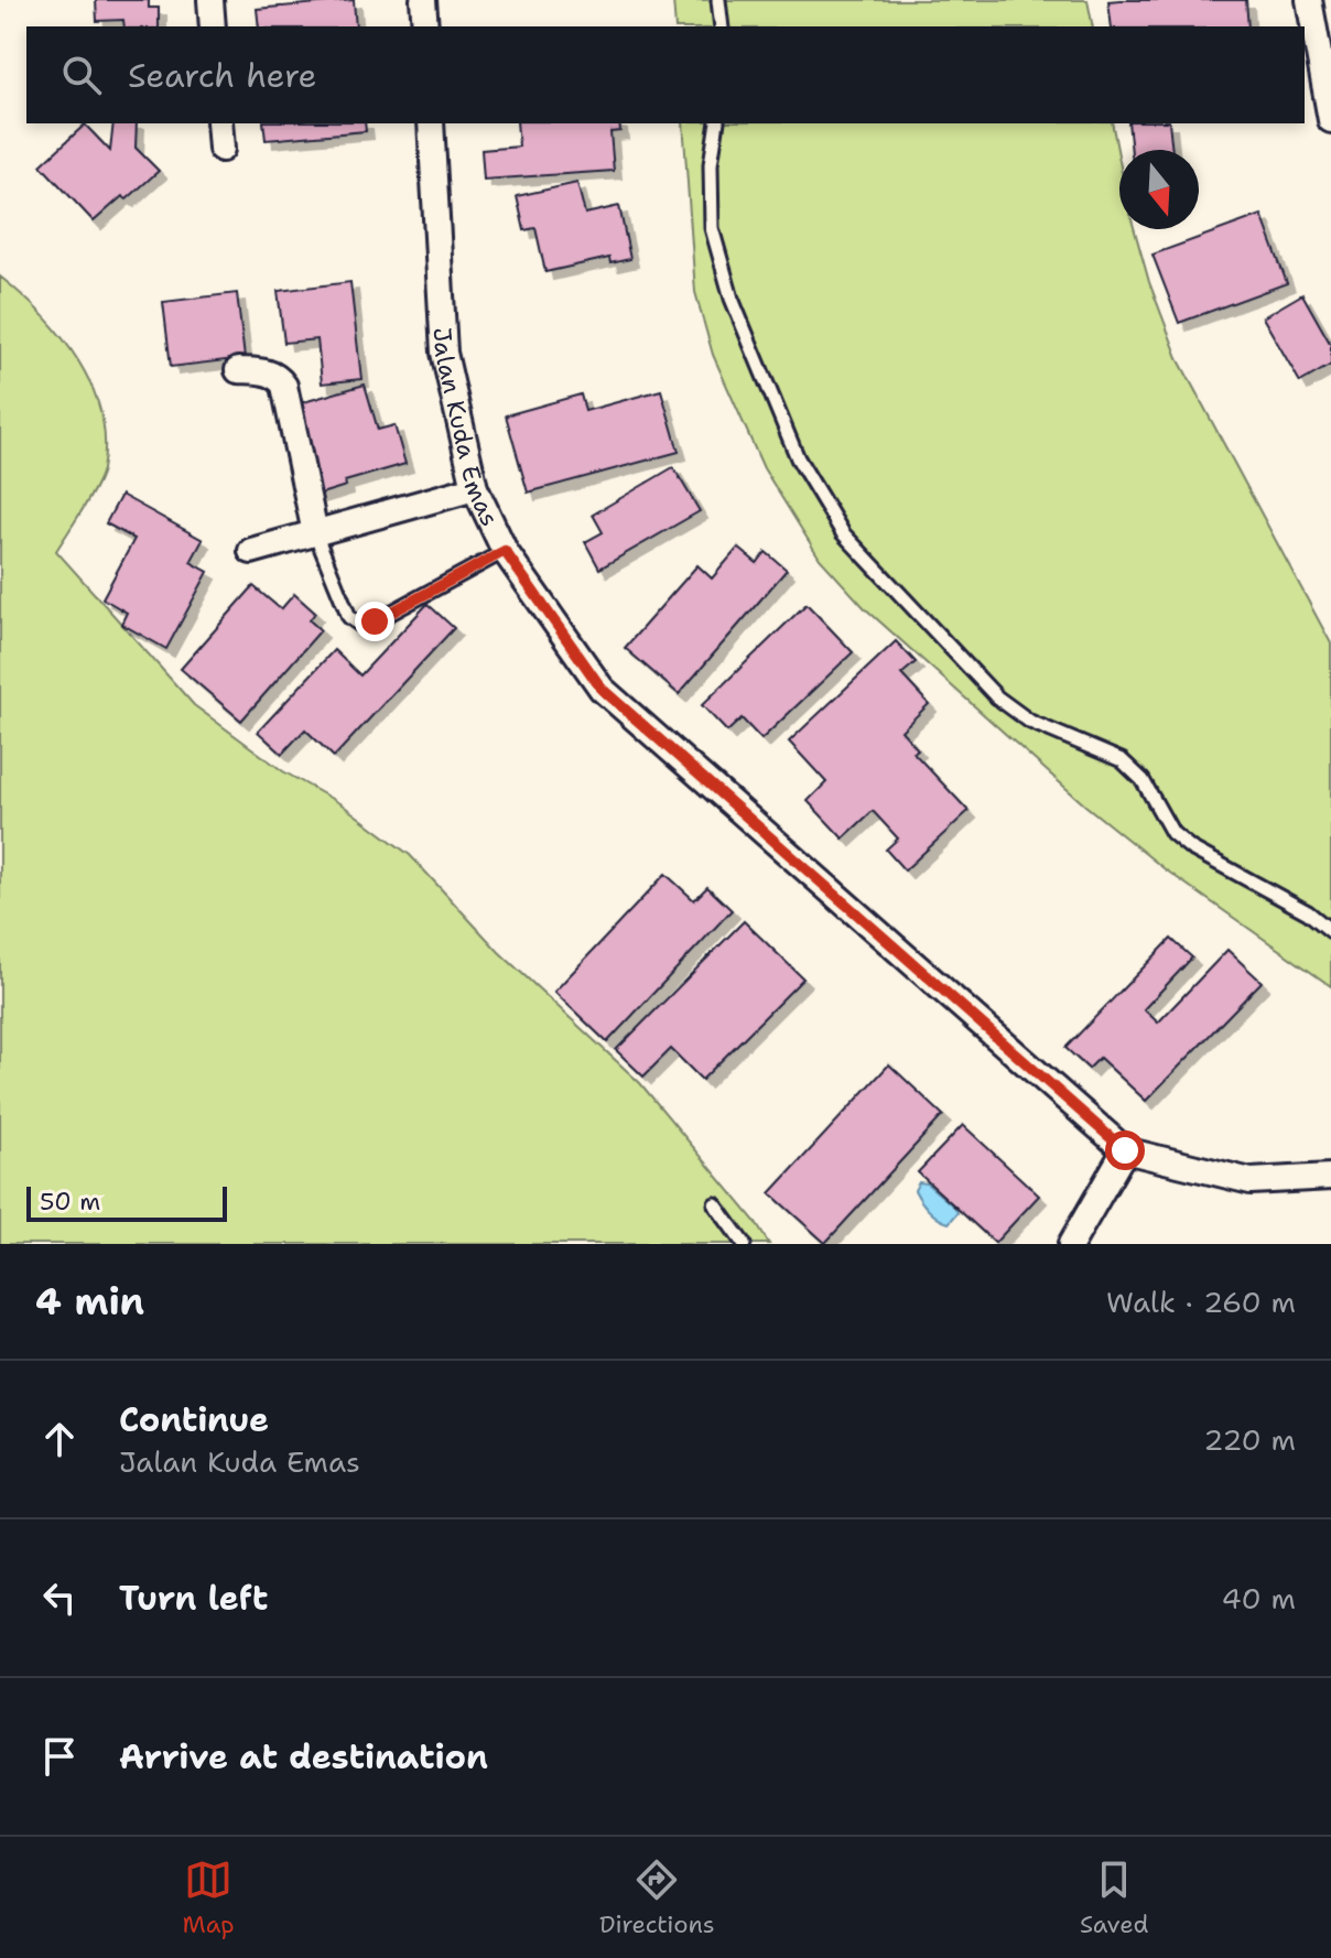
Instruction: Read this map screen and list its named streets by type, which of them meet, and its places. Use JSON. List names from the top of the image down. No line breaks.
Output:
{"streets":{"street":["Jalan Kuda Emas"]},"scale_bar":"50 m","north":"bottom","page":{"search":"Search here","scale":"50 m","heading":["4 min","Walk · 260 m"],"list":[["Continue","Jalan Kuda Emas","220 m"],["Turn left","40 m"],"Arrive at destination"],"nav":["Map","Directions","Saved"]}}
